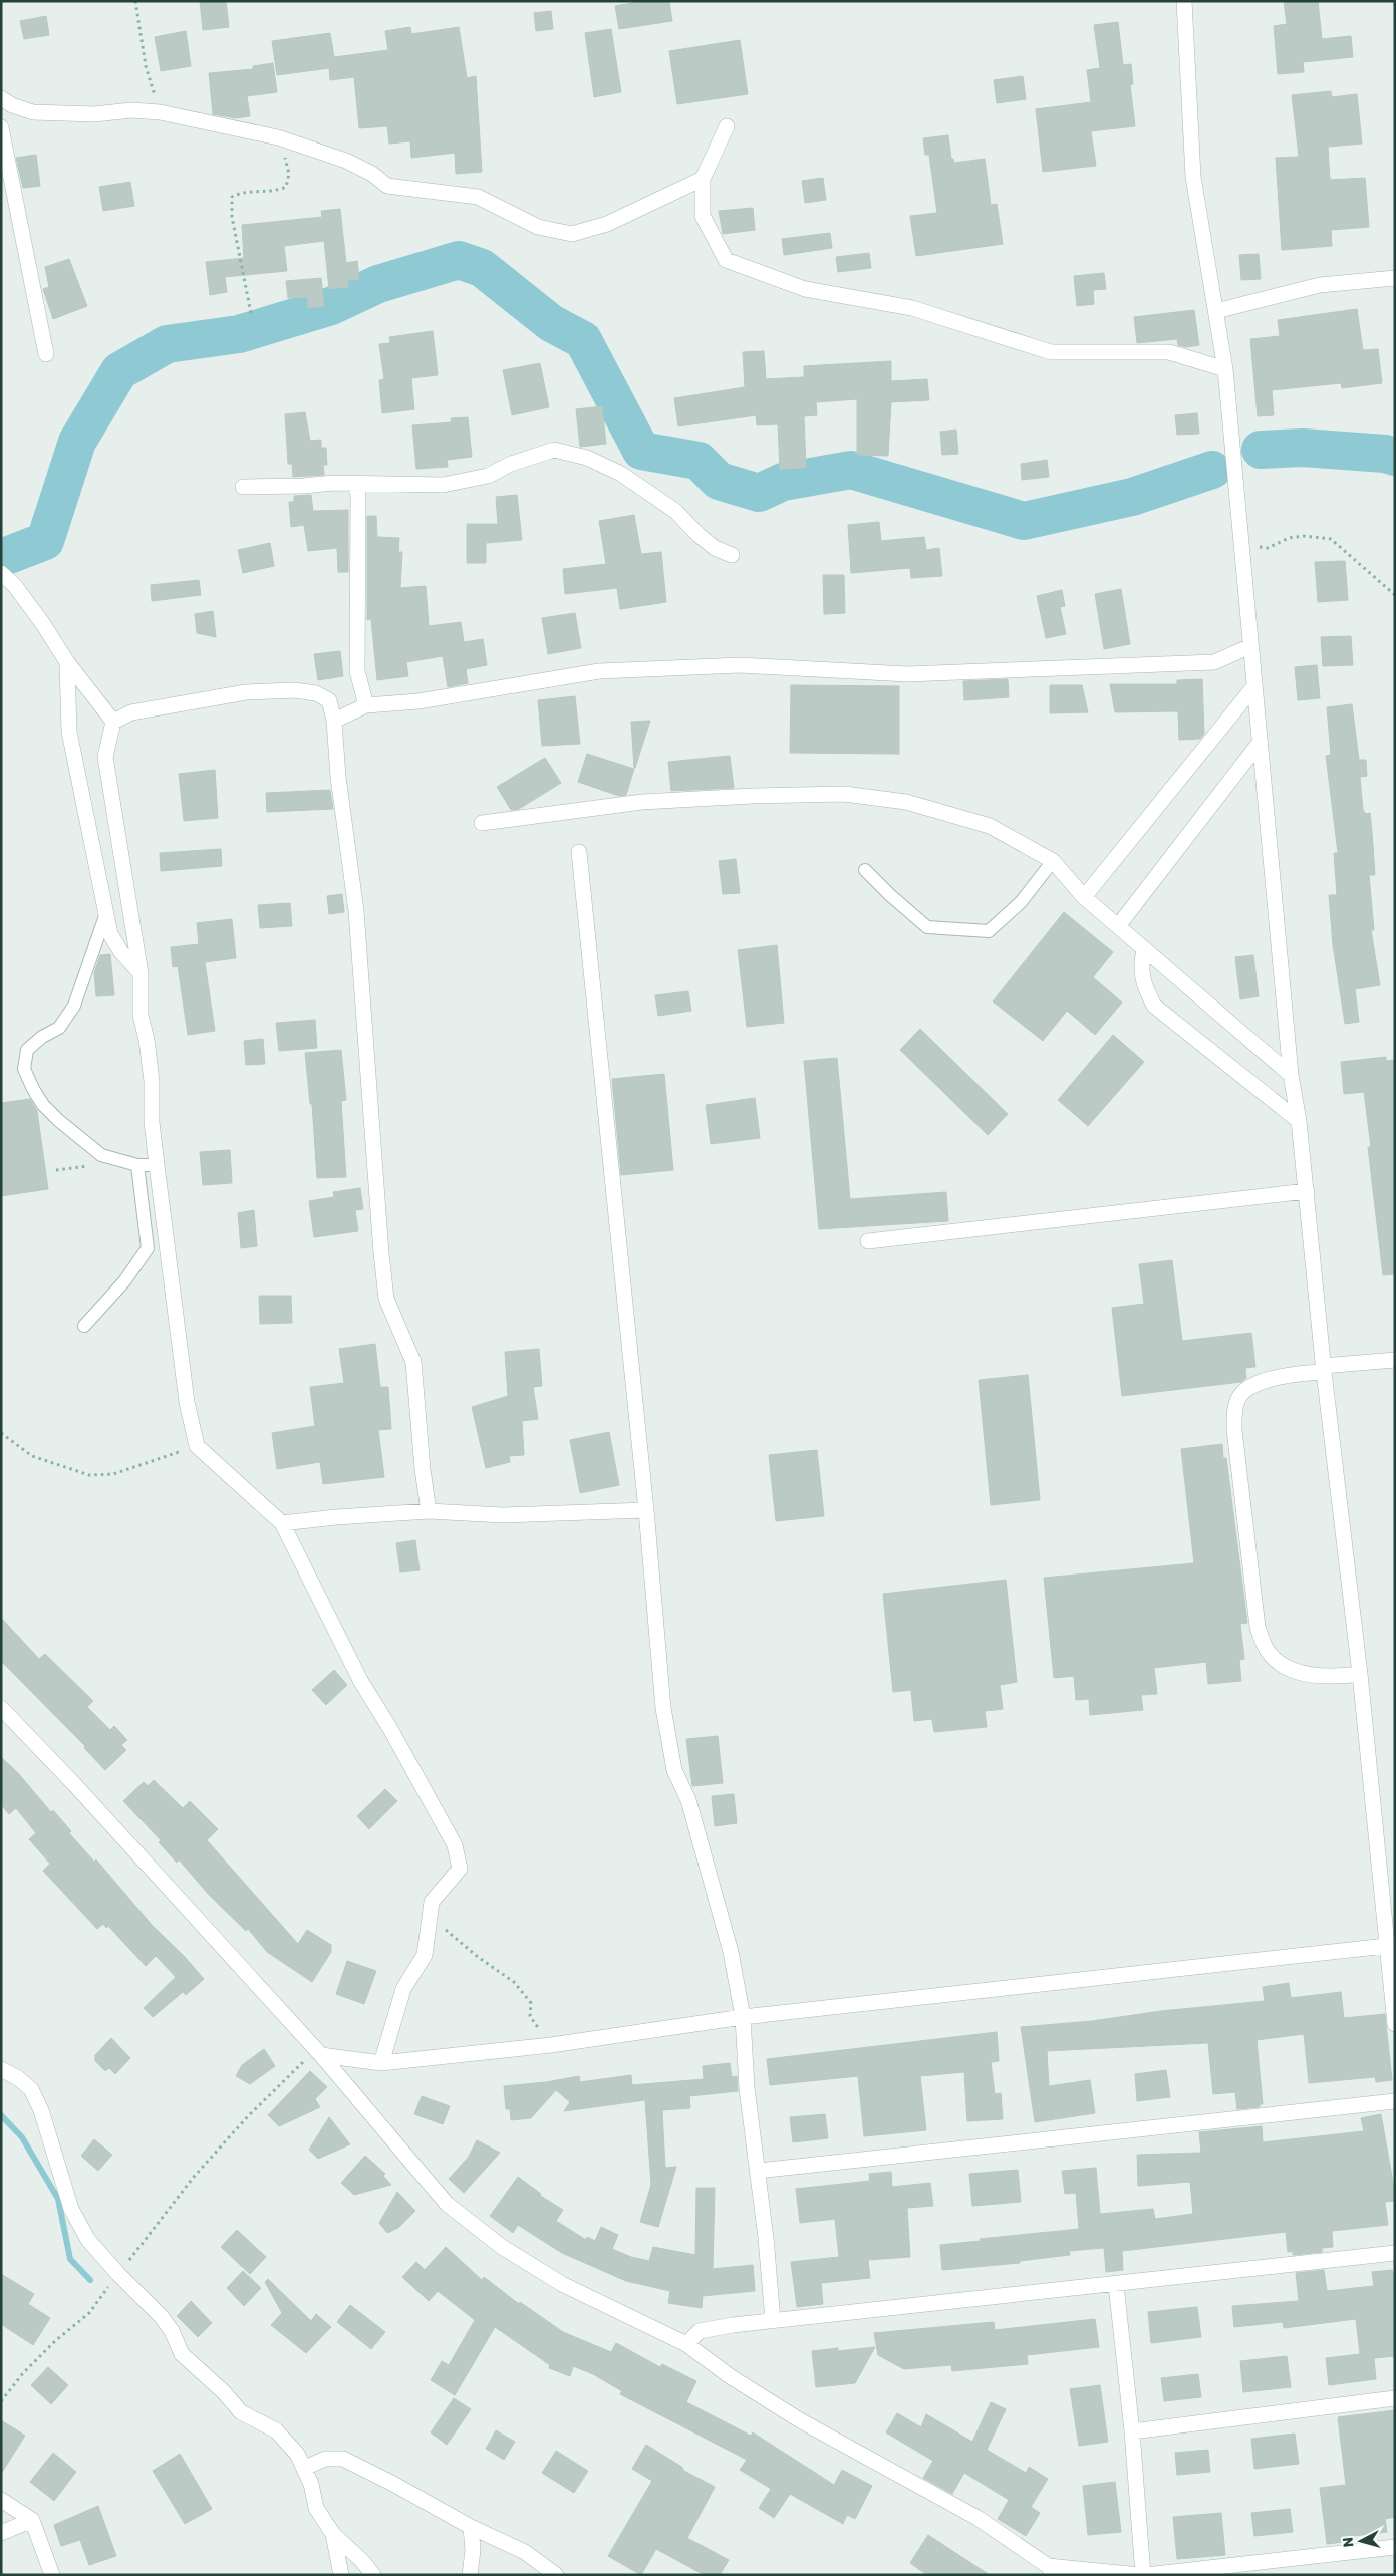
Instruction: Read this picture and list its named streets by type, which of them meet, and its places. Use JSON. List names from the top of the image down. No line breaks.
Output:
{"north":"left"}
